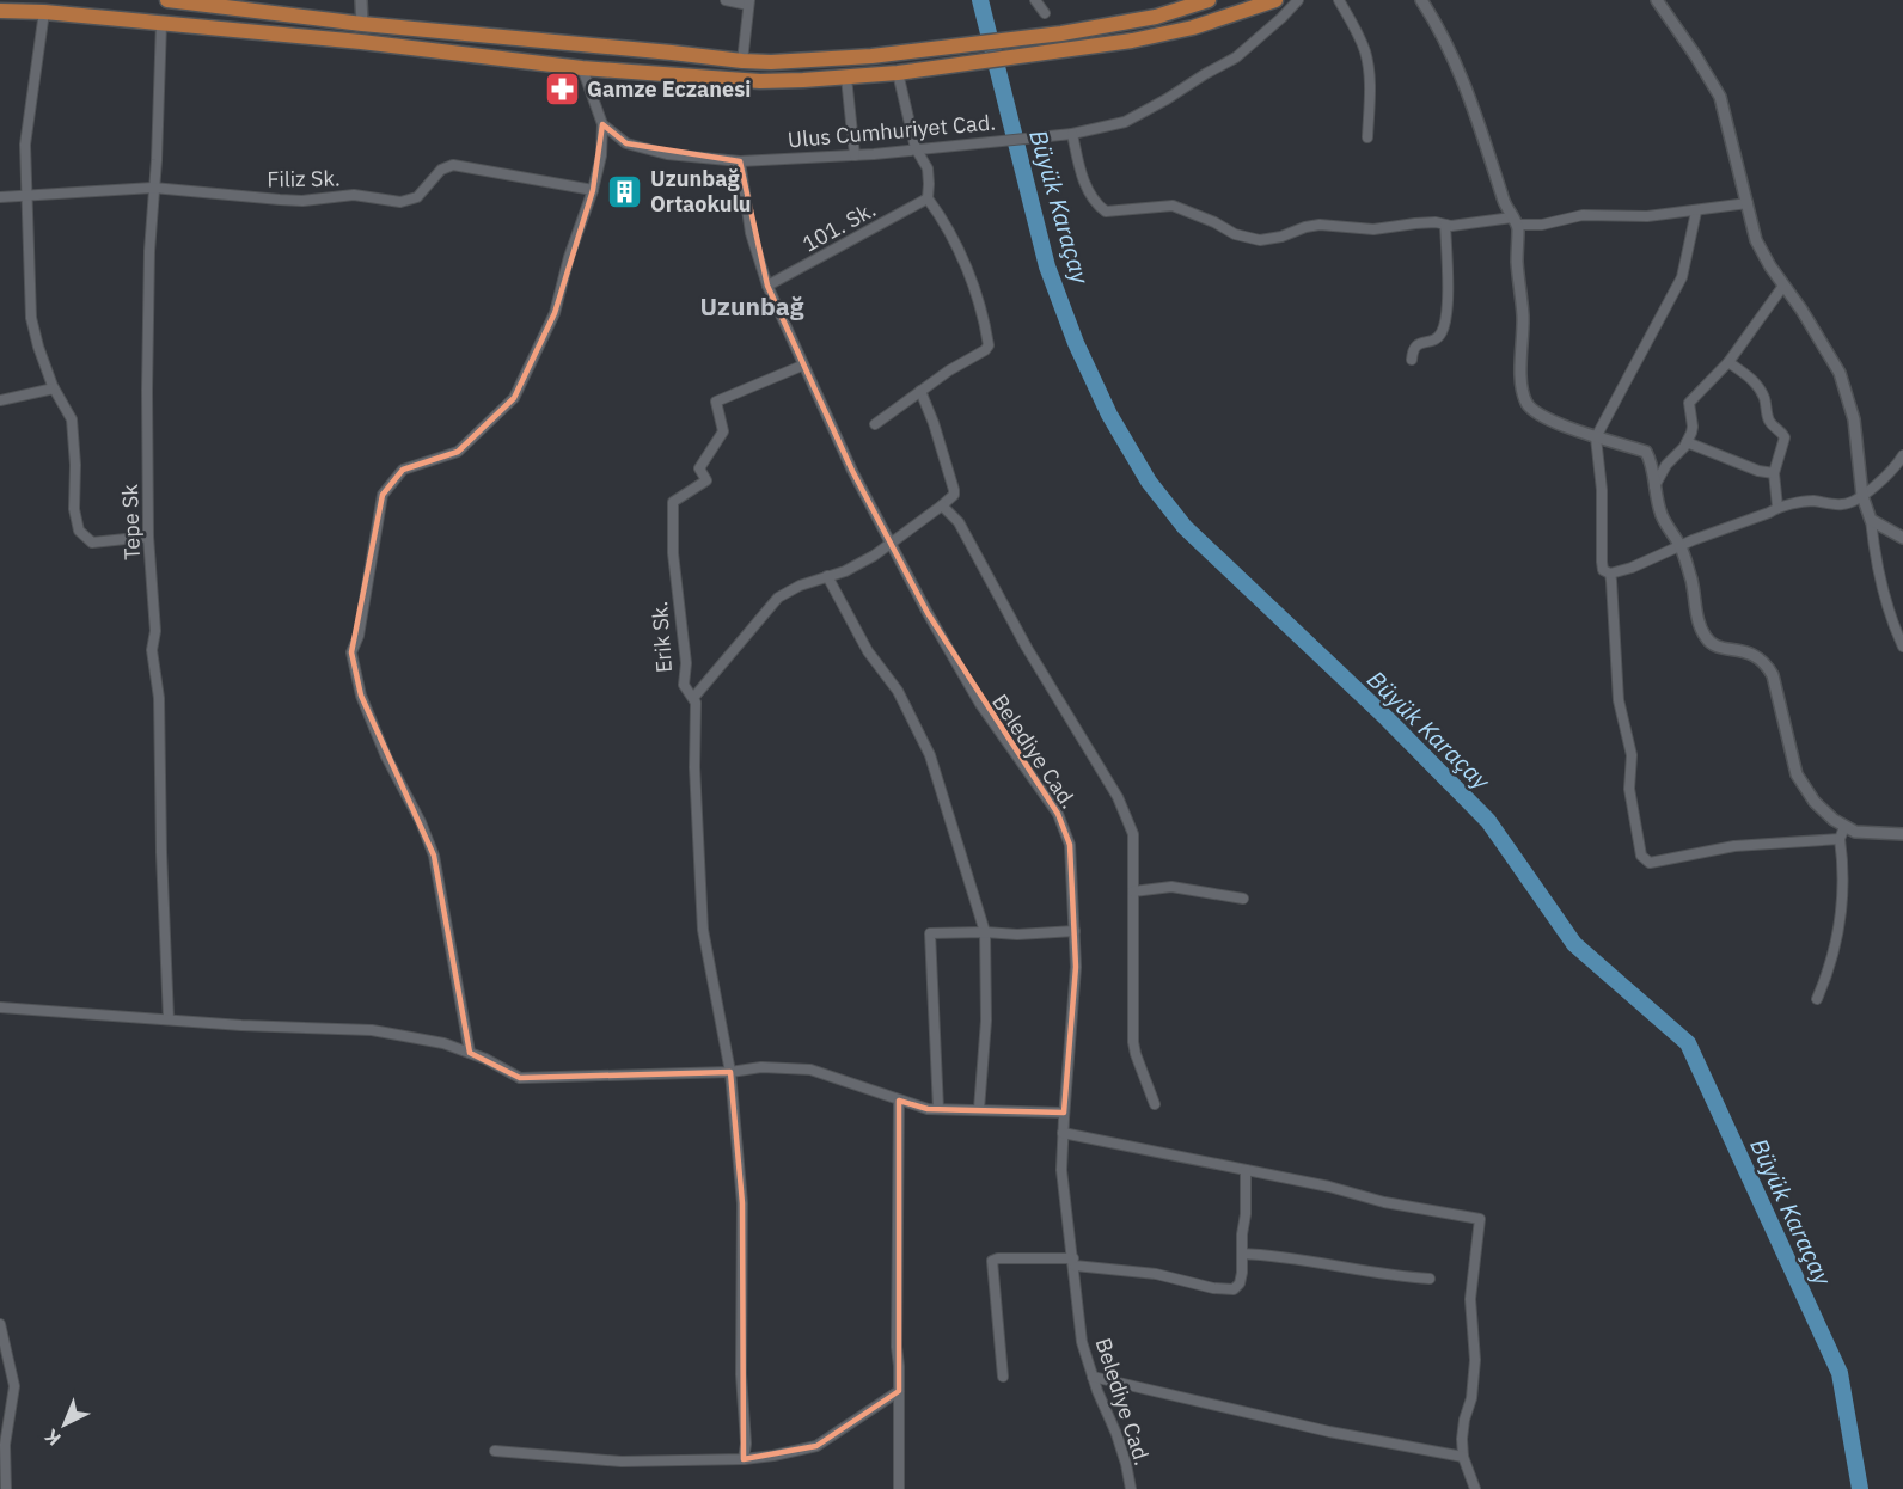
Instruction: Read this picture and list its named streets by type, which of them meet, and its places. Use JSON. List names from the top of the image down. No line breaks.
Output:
{"streets":{"street":["Ulus Cumhuriyet Cad.","Filiz Sk.","101. Sk.","Tepe Sk","Erik Sk.","Belediye Cad."]},"crossings":[["Ulus Cumhuriyet Cad.","Belediye Cad."],["Filiz Sk.","Tepe Sk"],["101. Sk.","Belediye Cad."],["Erik Sk.","Belediye Cad."]],"districts":["Uzunbağ"],"water":["Büyük Karaçay"],"places":{"pharmacy":["Gamze Eczanesi"],"building":["Uzunbağ Ortaokulu"]},"north":"bottom left"}
